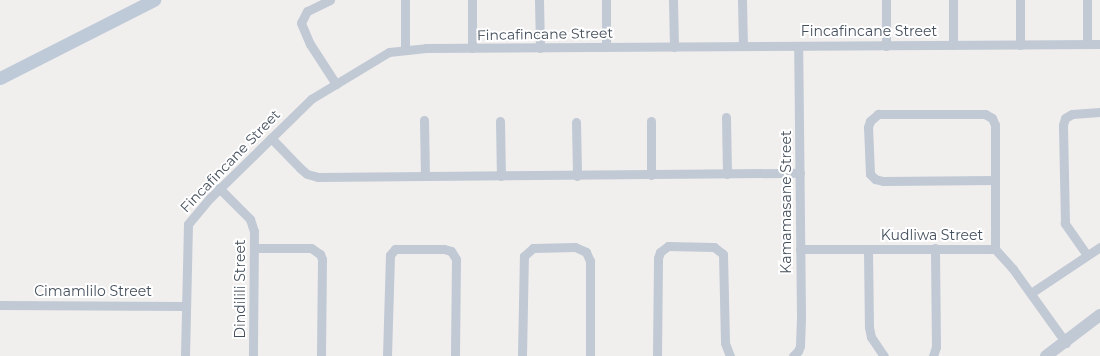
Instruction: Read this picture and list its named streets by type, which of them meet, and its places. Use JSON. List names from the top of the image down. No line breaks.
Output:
{"streets":{"street":["Fincafincane Street","Kamamasane Street","Kudliwa Street","Dindilili Street","Cimamlilo Street"]},"crossings":[["Fincafincane Street","Kamamasane Street"],["Fincafincane Street","Dindilili Street"],["Fincafincane Street","Cimamlilo Street"],["Kamamasane Street","Kudliwa Street"]]}
